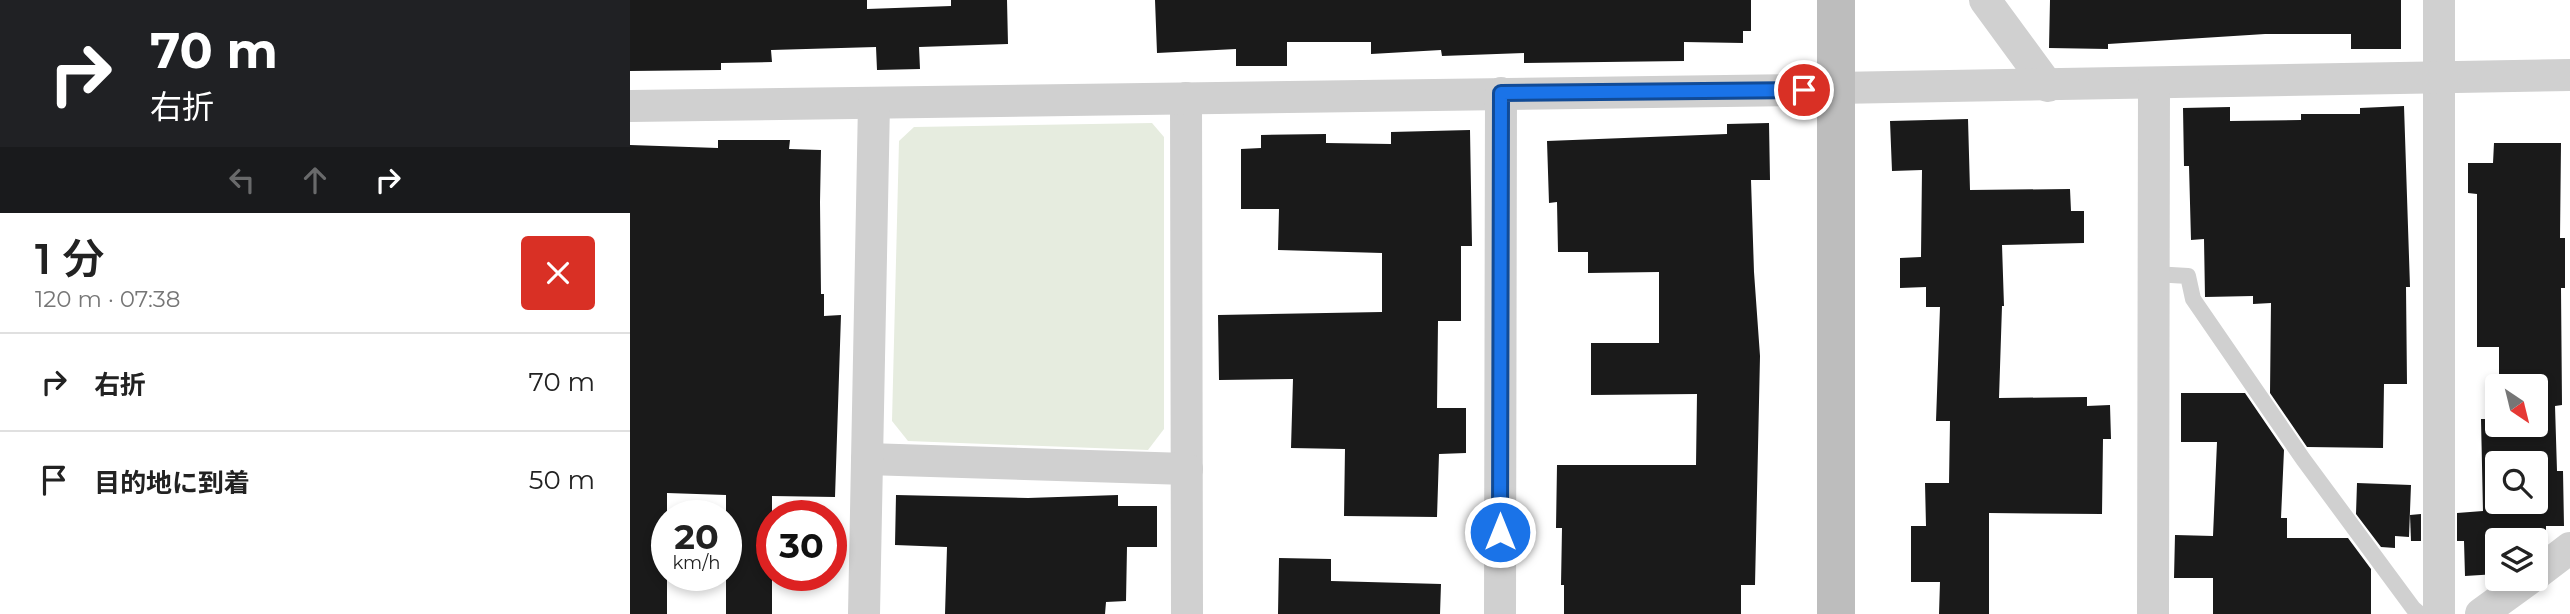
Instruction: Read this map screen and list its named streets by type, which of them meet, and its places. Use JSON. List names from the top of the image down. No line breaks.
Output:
{"north":"bottom right","page":{"turn":["70 m","右折"],"heading":["1 分","120 m · 07:38"],"list":[{"name":"右折","value":"70 m"},{"name":"目的地に到着","value":"50 m"}],"speed":"20 km/h","limit":"30"}}
